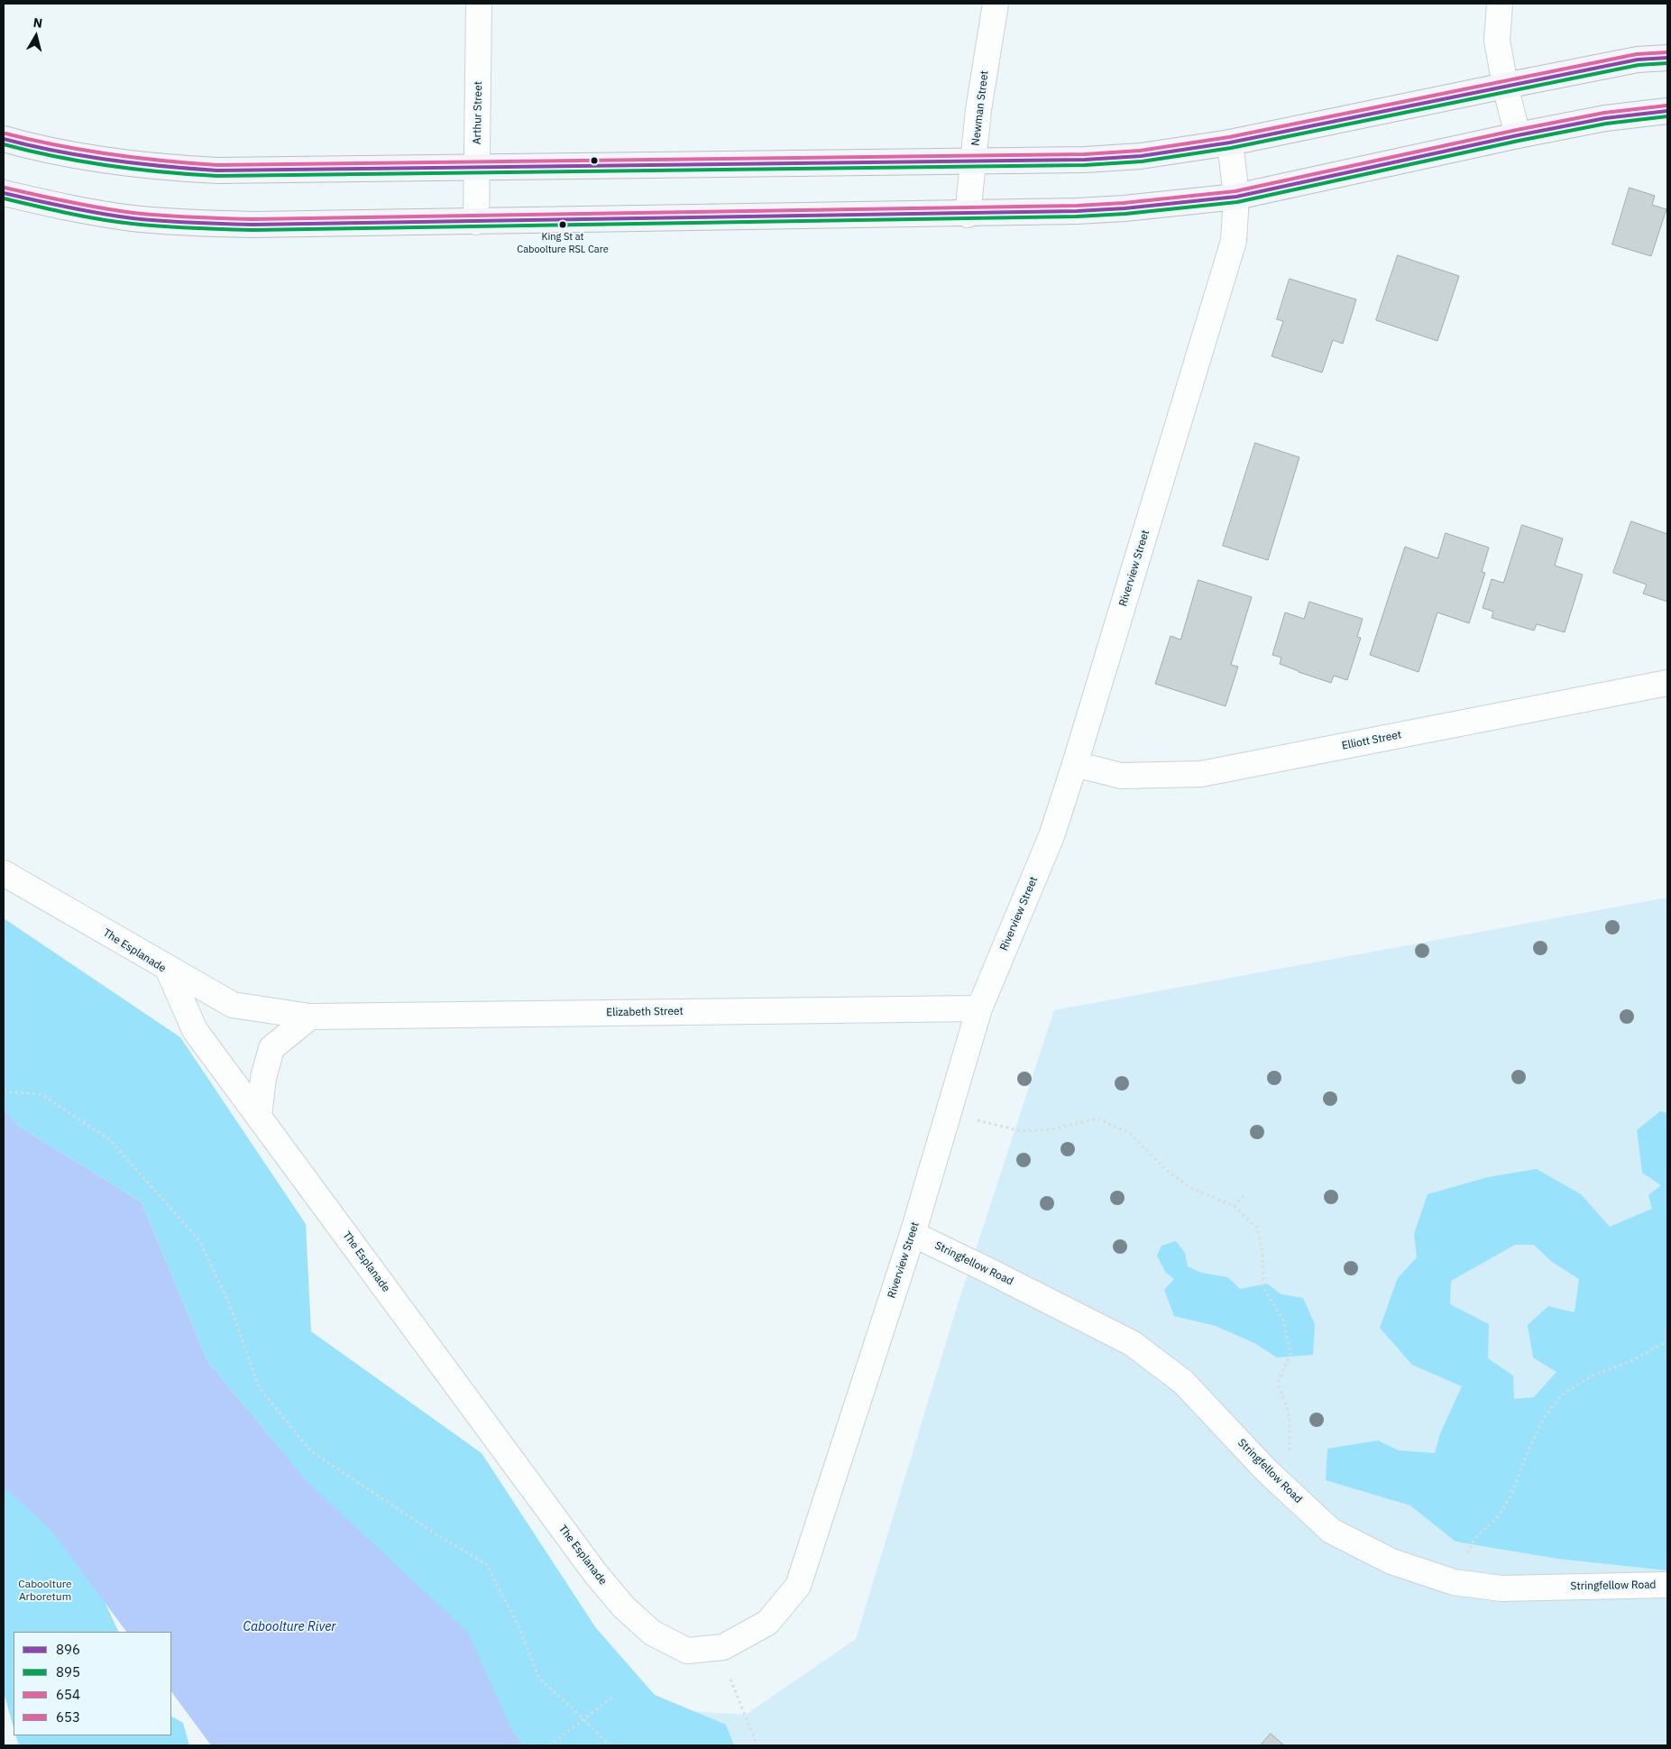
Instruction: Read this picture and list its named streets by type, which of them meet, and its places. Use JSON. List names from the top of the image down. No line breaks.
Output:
{"streets":{"street":["Newman Street","Arthur Street","Riverview Street","Elliott Street","The Esplanade","Elizabeth Street","Stringfellow Road"]},"crossings":[["Riverview Street","Elliott Street"],["Riverview Street","The Esplanade"],["Riverview Street","Elizabeth Street"],["Riverview Street","Stringfellow Road"],["The Esplanade","Elizabeth Street"]],"water":["Caboolture River"],"parks":["Caboolture Arboretum"],"places":["King St at Caboolture RSL Care"],"lines":["transit line 654","transit line 896","transit line 895","transit line 653"],"legend":["896","895","654","653"],"north":"top"}
